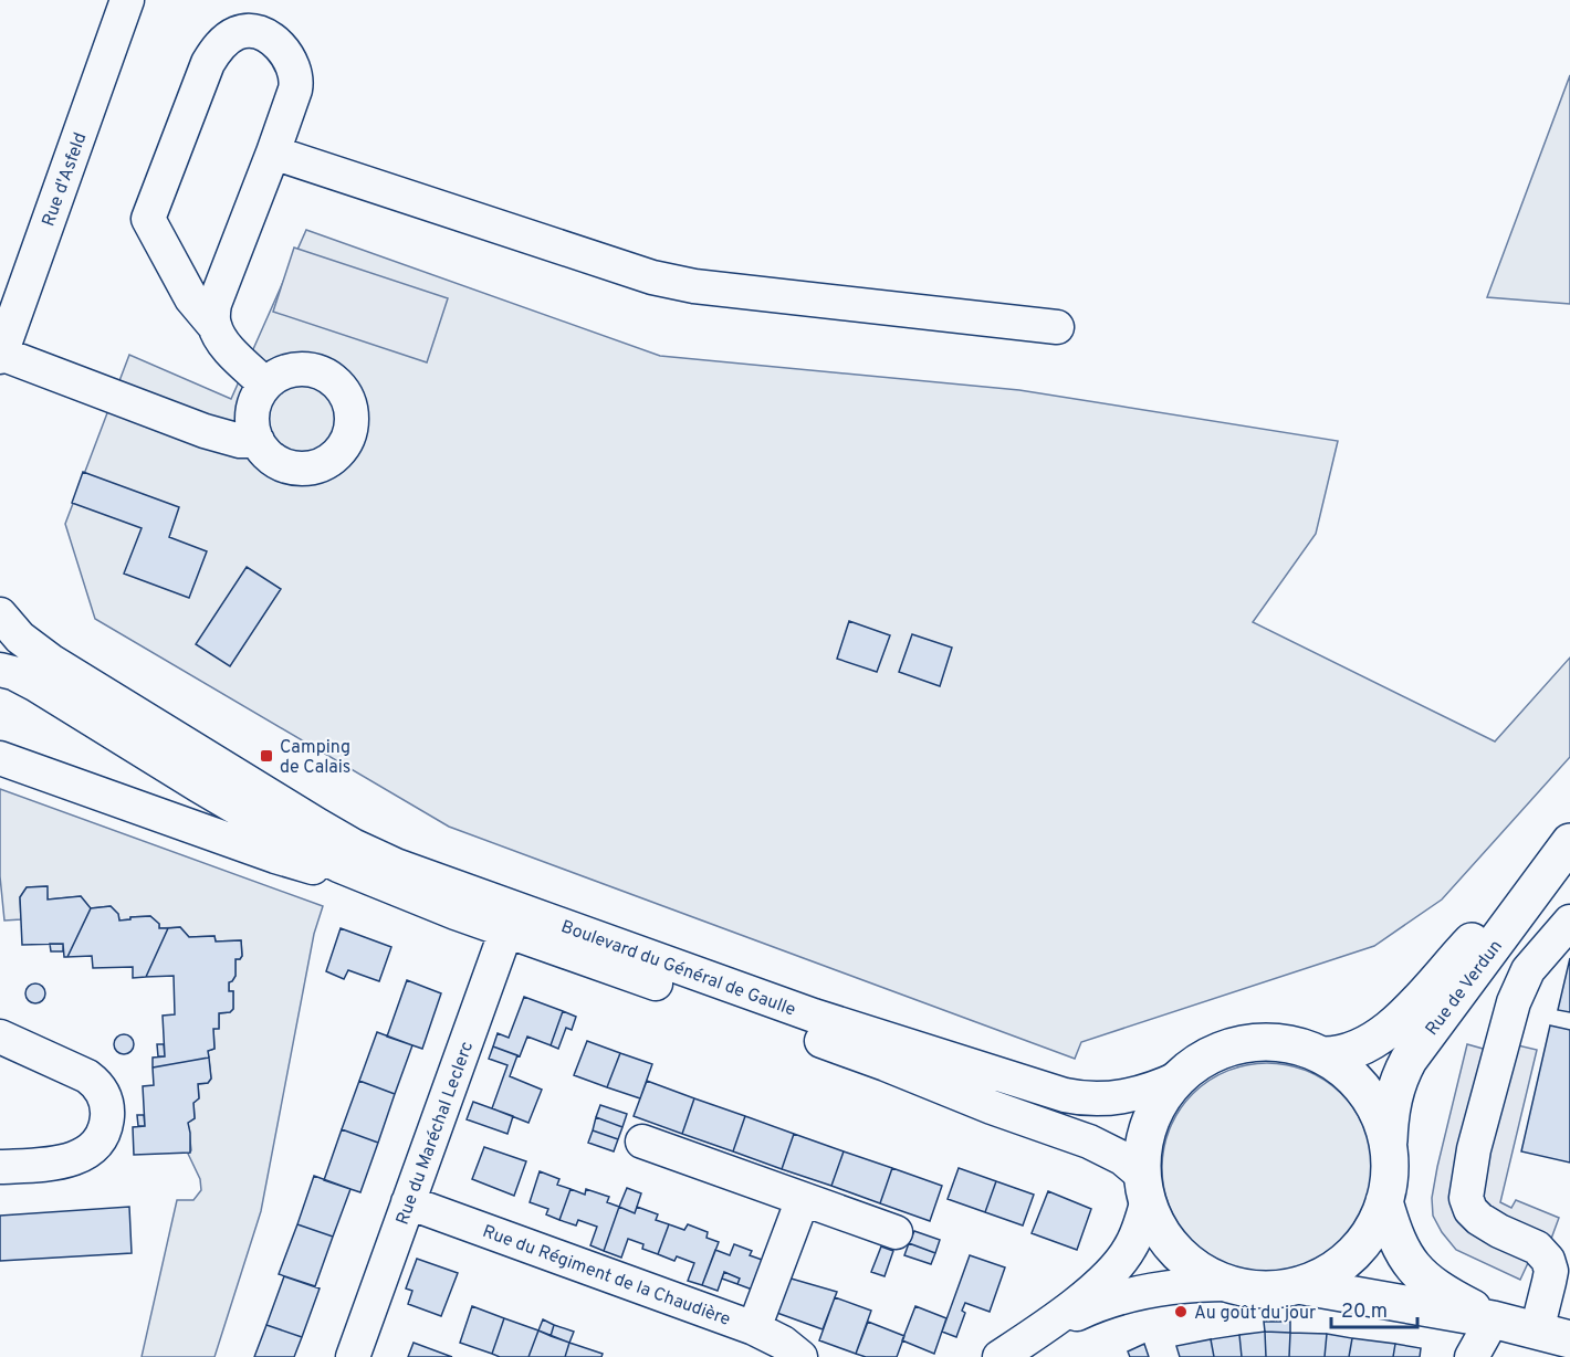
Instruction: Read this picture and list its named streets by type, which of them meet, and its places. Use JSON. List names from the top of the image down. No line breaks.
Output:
{"streets":{"main road":["Rue de Verdun"],"street":["Rue d'Asfeld","Boulevard du Général de Gaulle","Rue du Maréchal Leclerc","Rue du Régiment de la Chaudière"]},"crossings":[["Boulevard du Général de Gaulle","Rue du Maréchal Leclerc"],["Rue du Maréchal Leclerc","Rue du Régiment de la Chaudière"]],"places":{"transit":["Camping de Calais"],"other":["Au goût du jour"]},"scale_bar":"20 m"}
